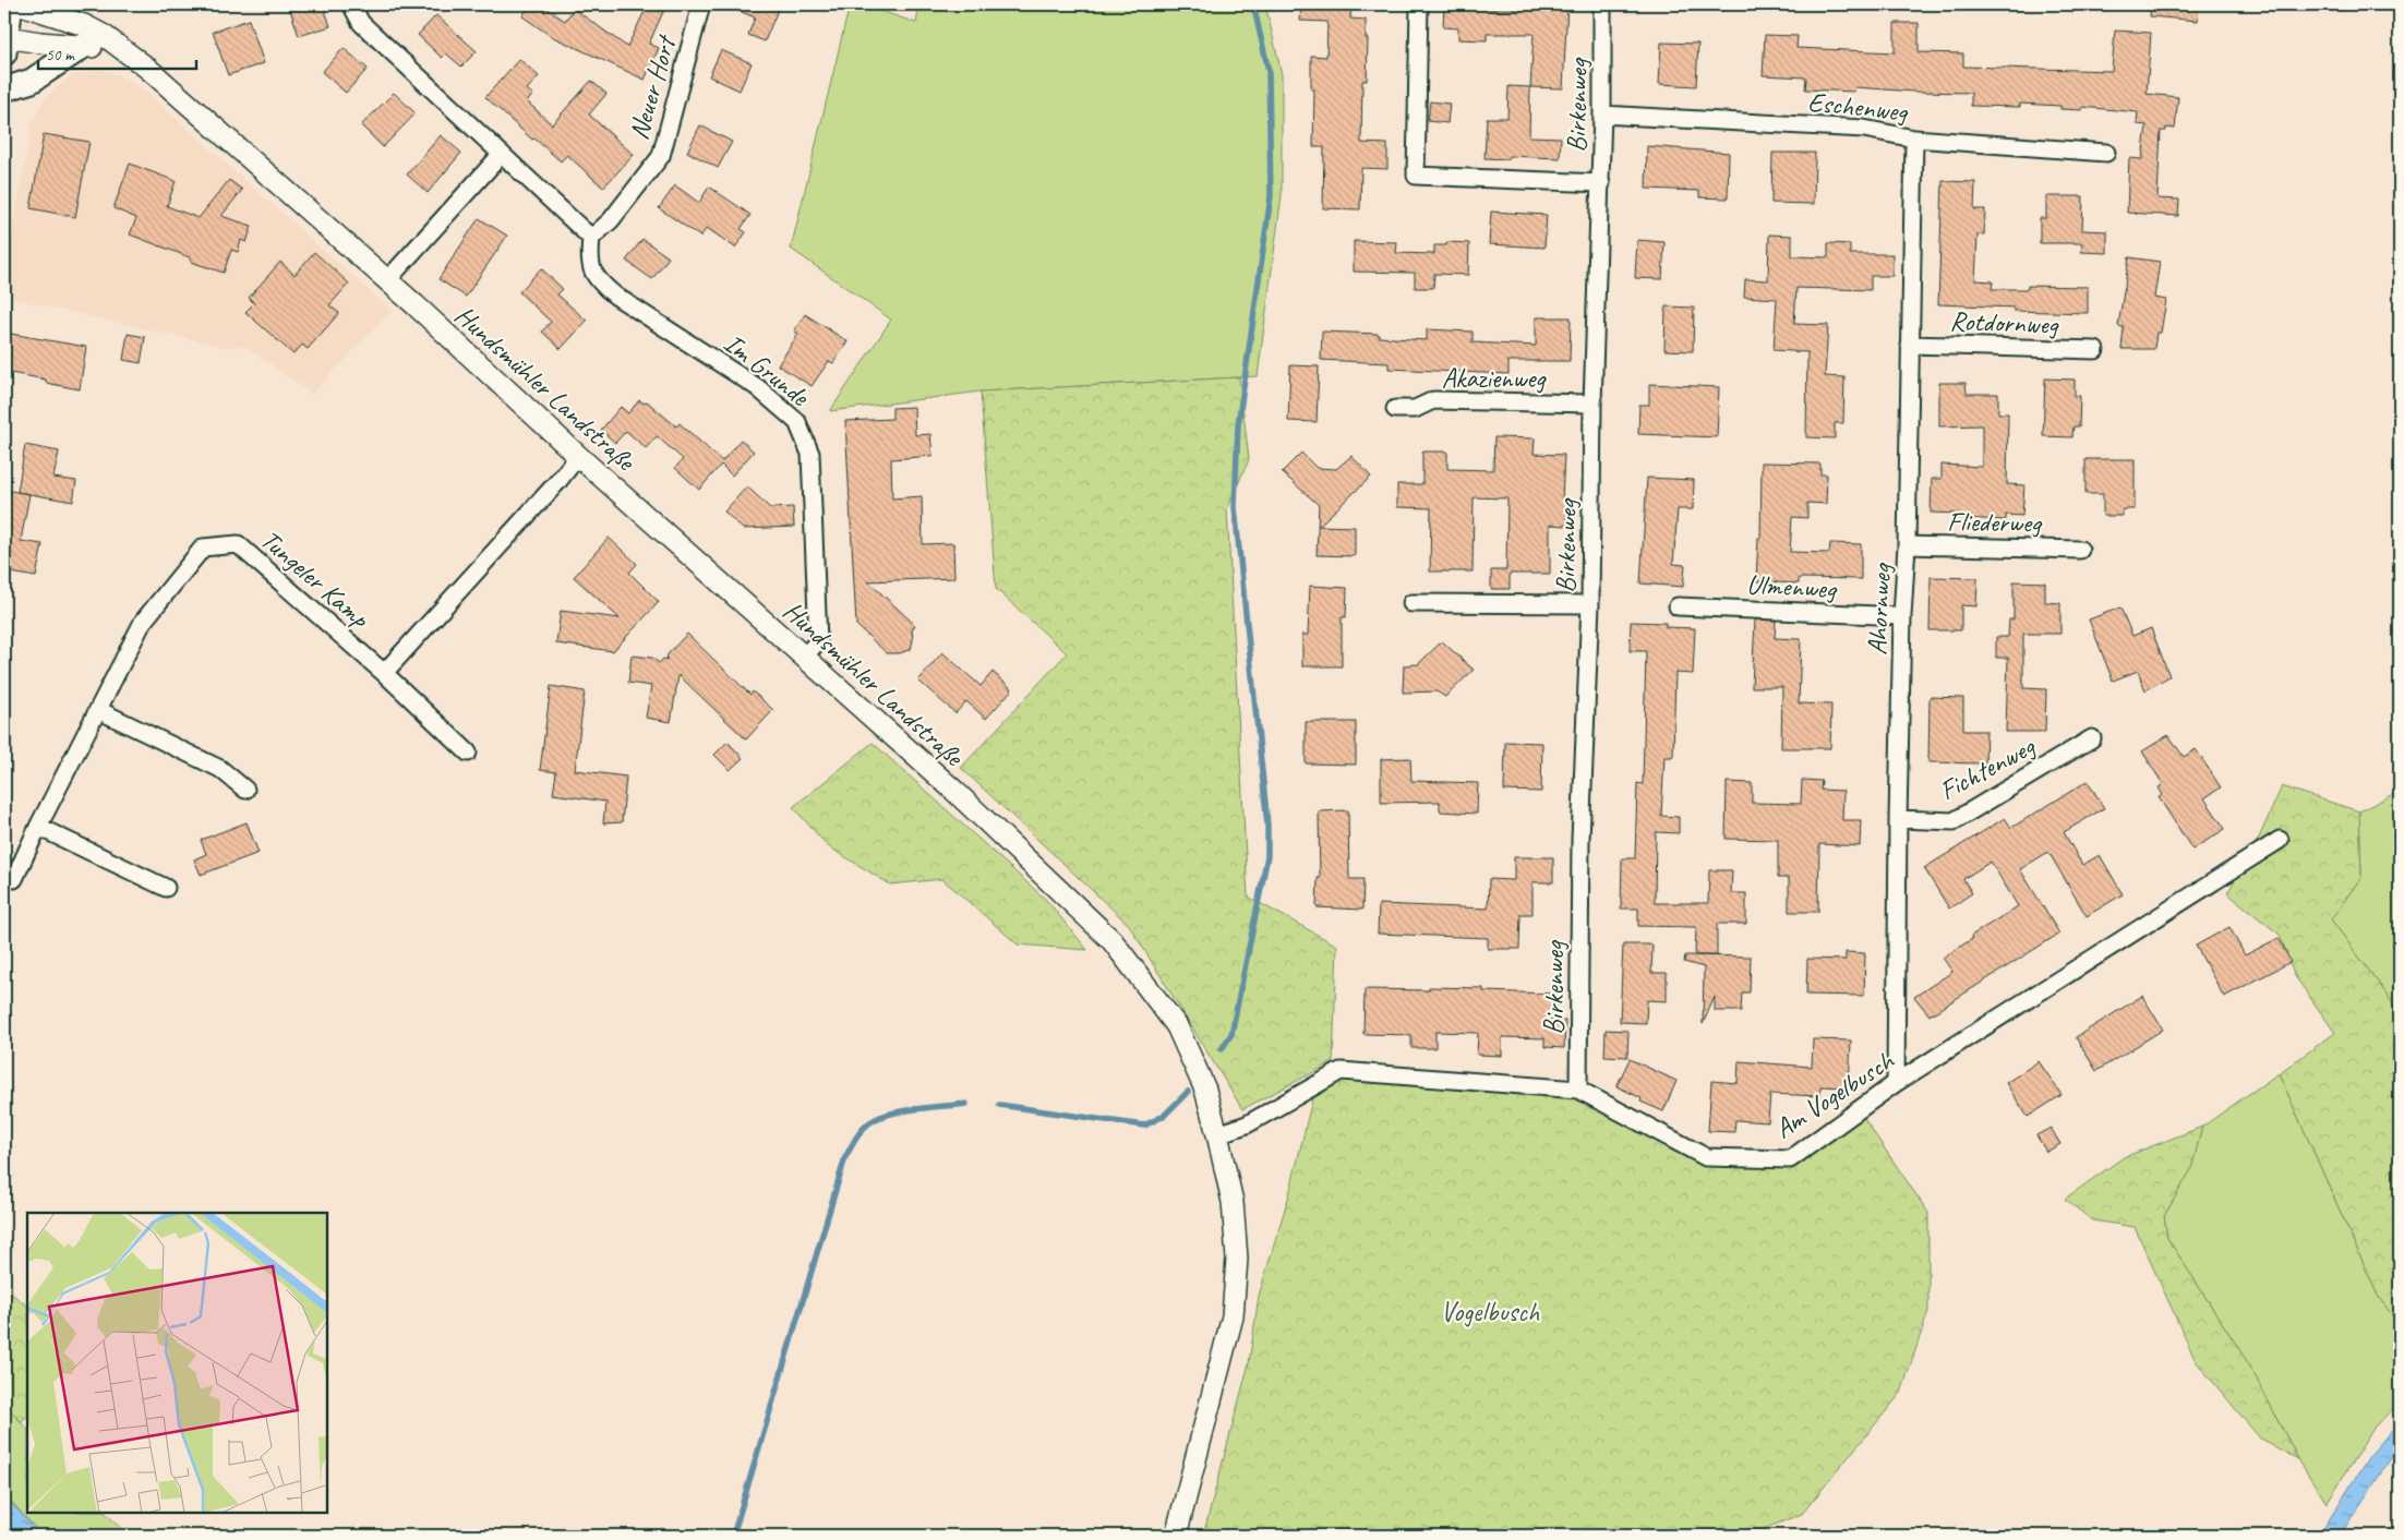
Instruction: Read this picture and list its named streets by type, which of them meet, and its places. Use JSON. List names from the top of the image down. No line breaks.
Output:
{"streets":{"street":["Neuer Hort","Birkenweg","Eschenweg","Rotdornweg","Im Grunde","Akazienweg","Hundsmühler Landstraße","Fliederweg","Tungeler Kamp","Ulmenweg","Ahornweg","Fichtenweg","Am Vogelbusch"]},"crossings":[["Neuer Hort","Im Grunde"],["Birkenweg","Eschenweg"],["Birkenweg","Akazienweg"],["Birkenweg","Am Vogelbusch"],["Eschenweg","Ahornweg"],["Rotdornweg","Ahornweg"],["Im Grunde","Hundsmühler Landstraße"],["Hundsmühler Landstraße","Am Vogelbusch"],["Fliederweg","Ahornweg"],["Ulmenweg","Ahornweg"],["Ahornweg","Fichtenweg"],["Ahornweg","Am Vogelbusch"]],"parks":["Vogelbusch"],"scale_bar":"50 m"}
